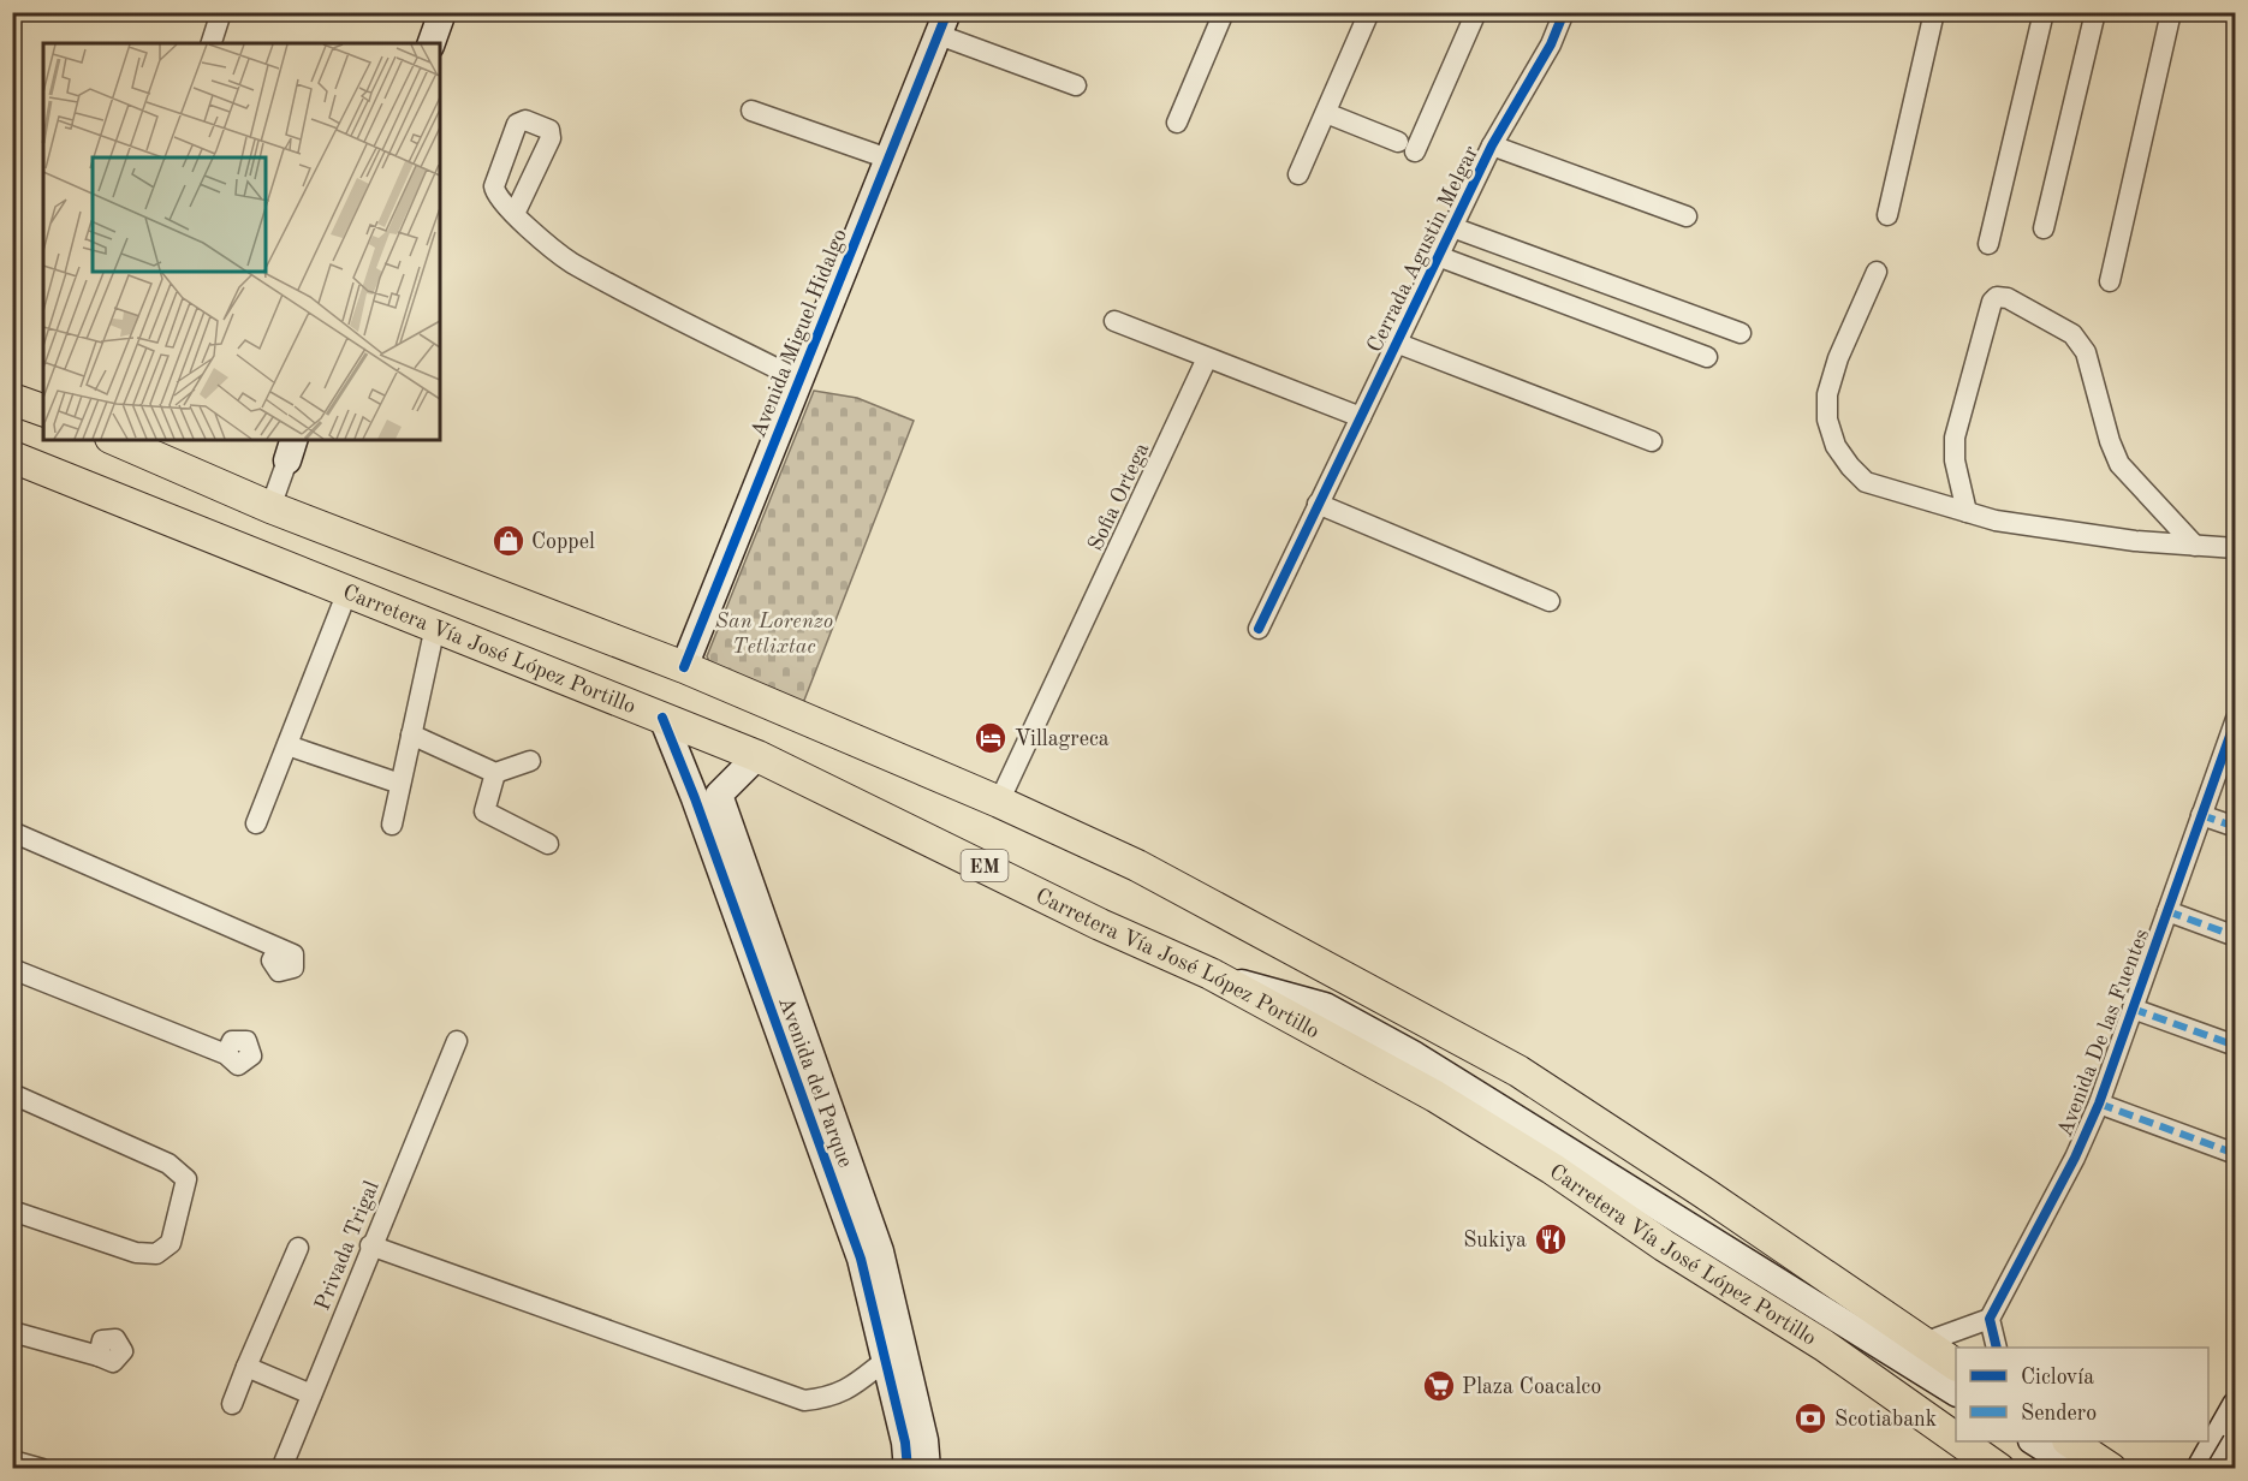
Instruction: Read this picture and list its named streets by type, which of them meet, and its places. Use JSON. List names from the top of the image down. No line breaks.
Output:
{"streets":{"main road":["Carretera Vía José López Portillo","EM"],"street":["Cerrada Agustin Melgar","Avenida Miguel Hidalgo","Sofia Ortega","Avenida De las Fuentes","Avenida del Parque","Privada Trigal"]},"crossings":[["Carretera Vía José López Portillo","Avenida del Parque"]],"parks":["San Lorenzo Tetlixtac"],"places":{"shop":["Coppel"],"hotel":["Villagreca"],"restaurant":["Sukiya"],"supermarket":["Plaza Coacalco"],"bank":["Scotiabank"]},"legend":["Ciclovía","Sendero"]}
